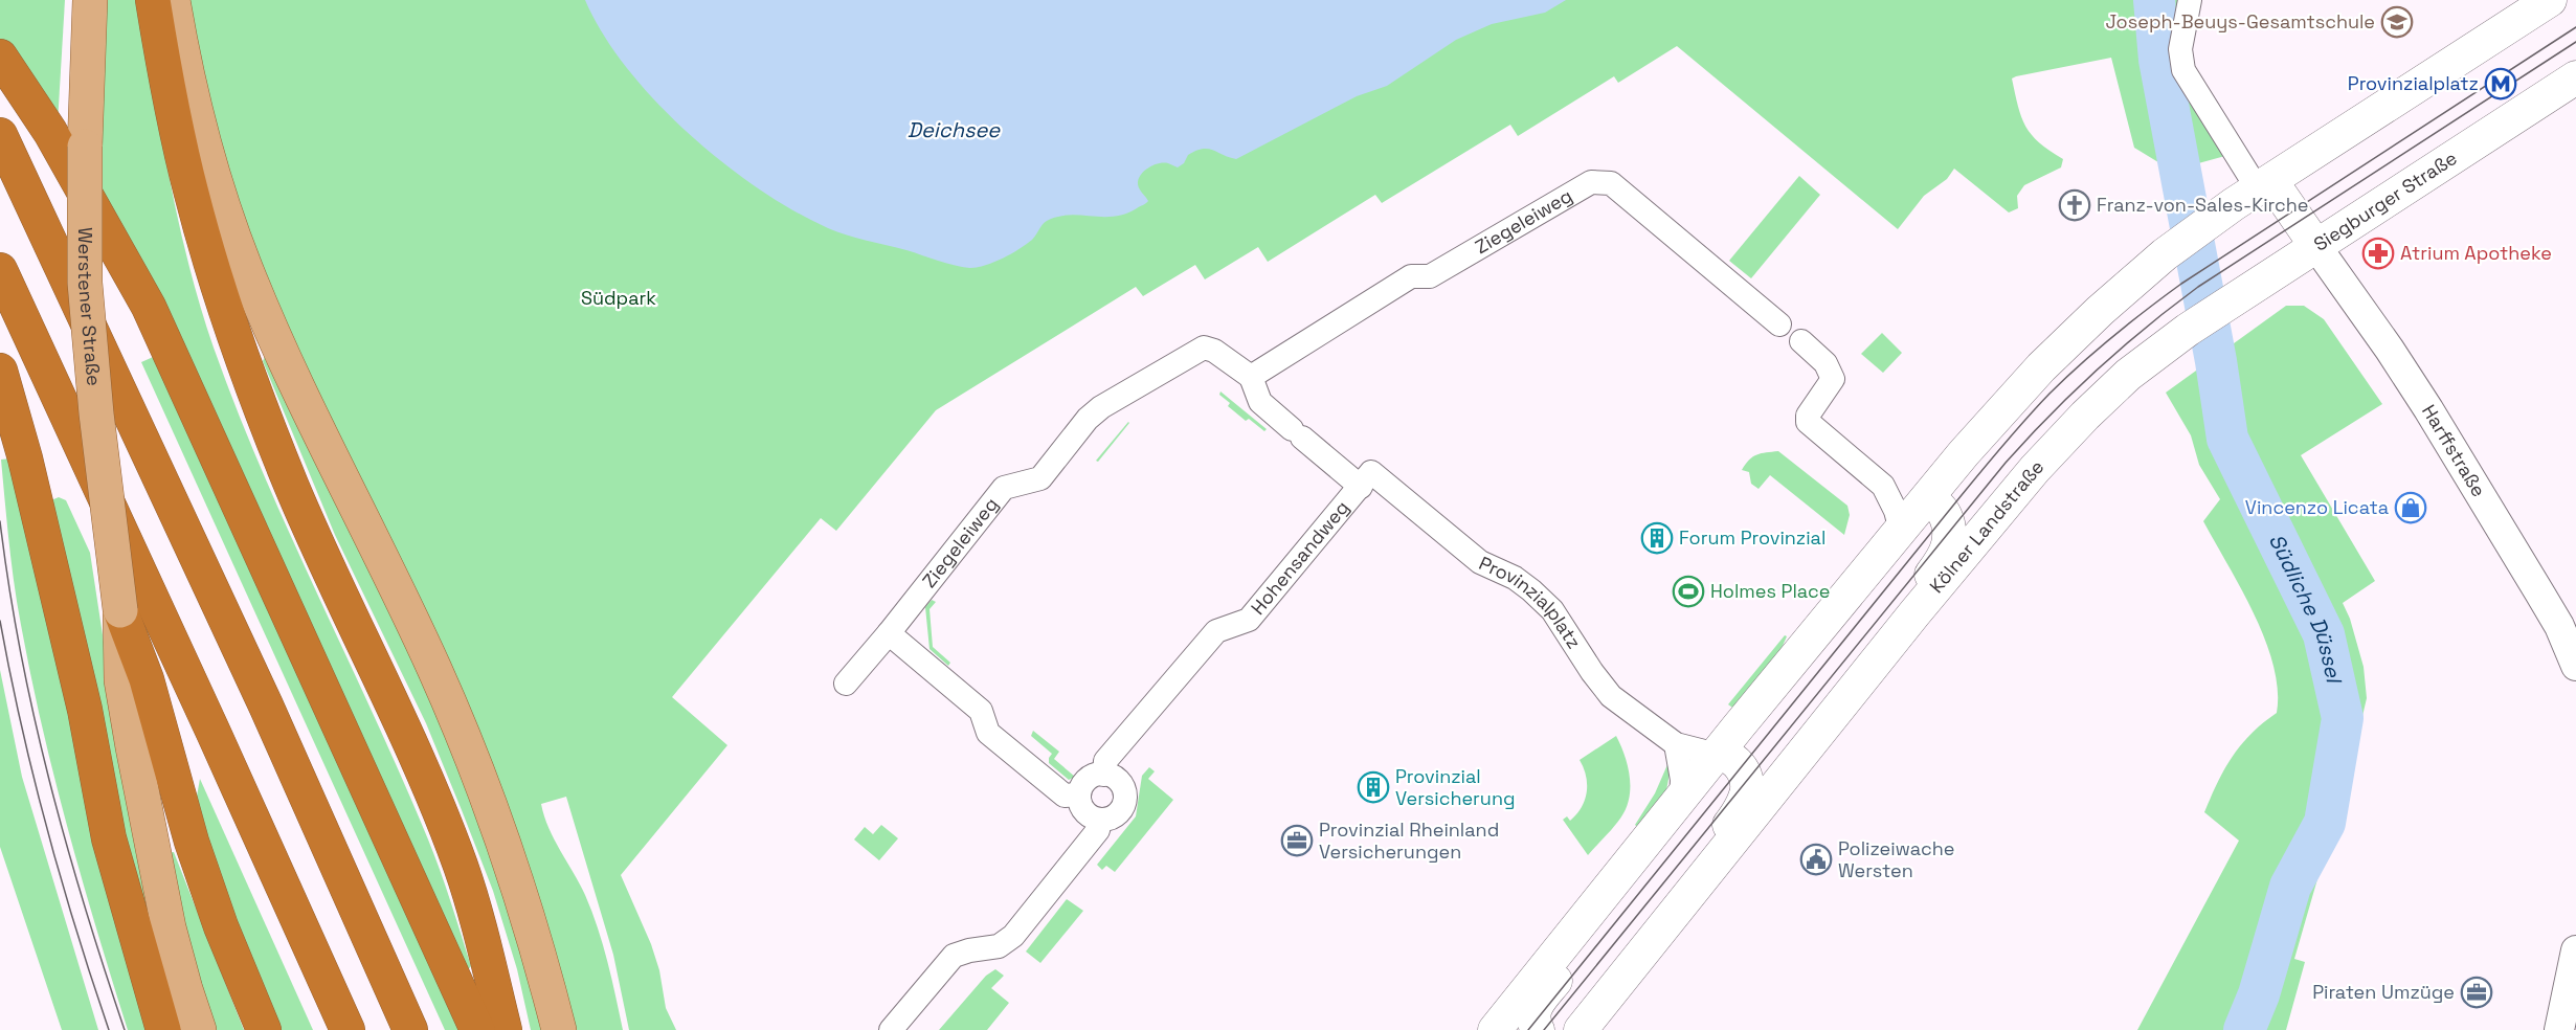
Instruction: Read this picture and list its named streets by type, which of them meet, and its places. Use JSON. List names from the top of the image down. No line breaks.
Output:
{"streets":{"main road":["Siegburger Straße","Werstener Straße","Kölner Landstraße"],"street":["Ziegeleiweg","Harffstraße","Hohensandweg","Provinzialplatz"]},"crossings":[["Siegburger Straße","Harffstraße"],["Siegburger Straße","Kölner Landstraße"],["Ziegeleiweg","Hohensandweg"],["Ziegeleiweg","Provinzialplatz"],["Harffstraße","Kölner Landstraße"],["Kölner Landstraße","Provinzialplatz"],["Hohensandweg","Provinzialplatz"]],"water":["Deichsee","Südliche Düssel"],"parks":["Südpark"],"places":{"school or university":["Joseph-Beuys-Gesamtschule"],"metro station":["Provinzialplatz"],"church":["Franz-von-Sales-Kirche"],"pharmacy":["Atrium Apotheke"],"shop":["Vincenzo Licata"],"building":["Forum Provinzial","Provinzial Versicherung"],"sports":["Holmes Place"],"office":["Provinzial Rheinland Versicherungen","Piraten Umzüge"],"public building":["Polizeiwache Wersten"]}}
